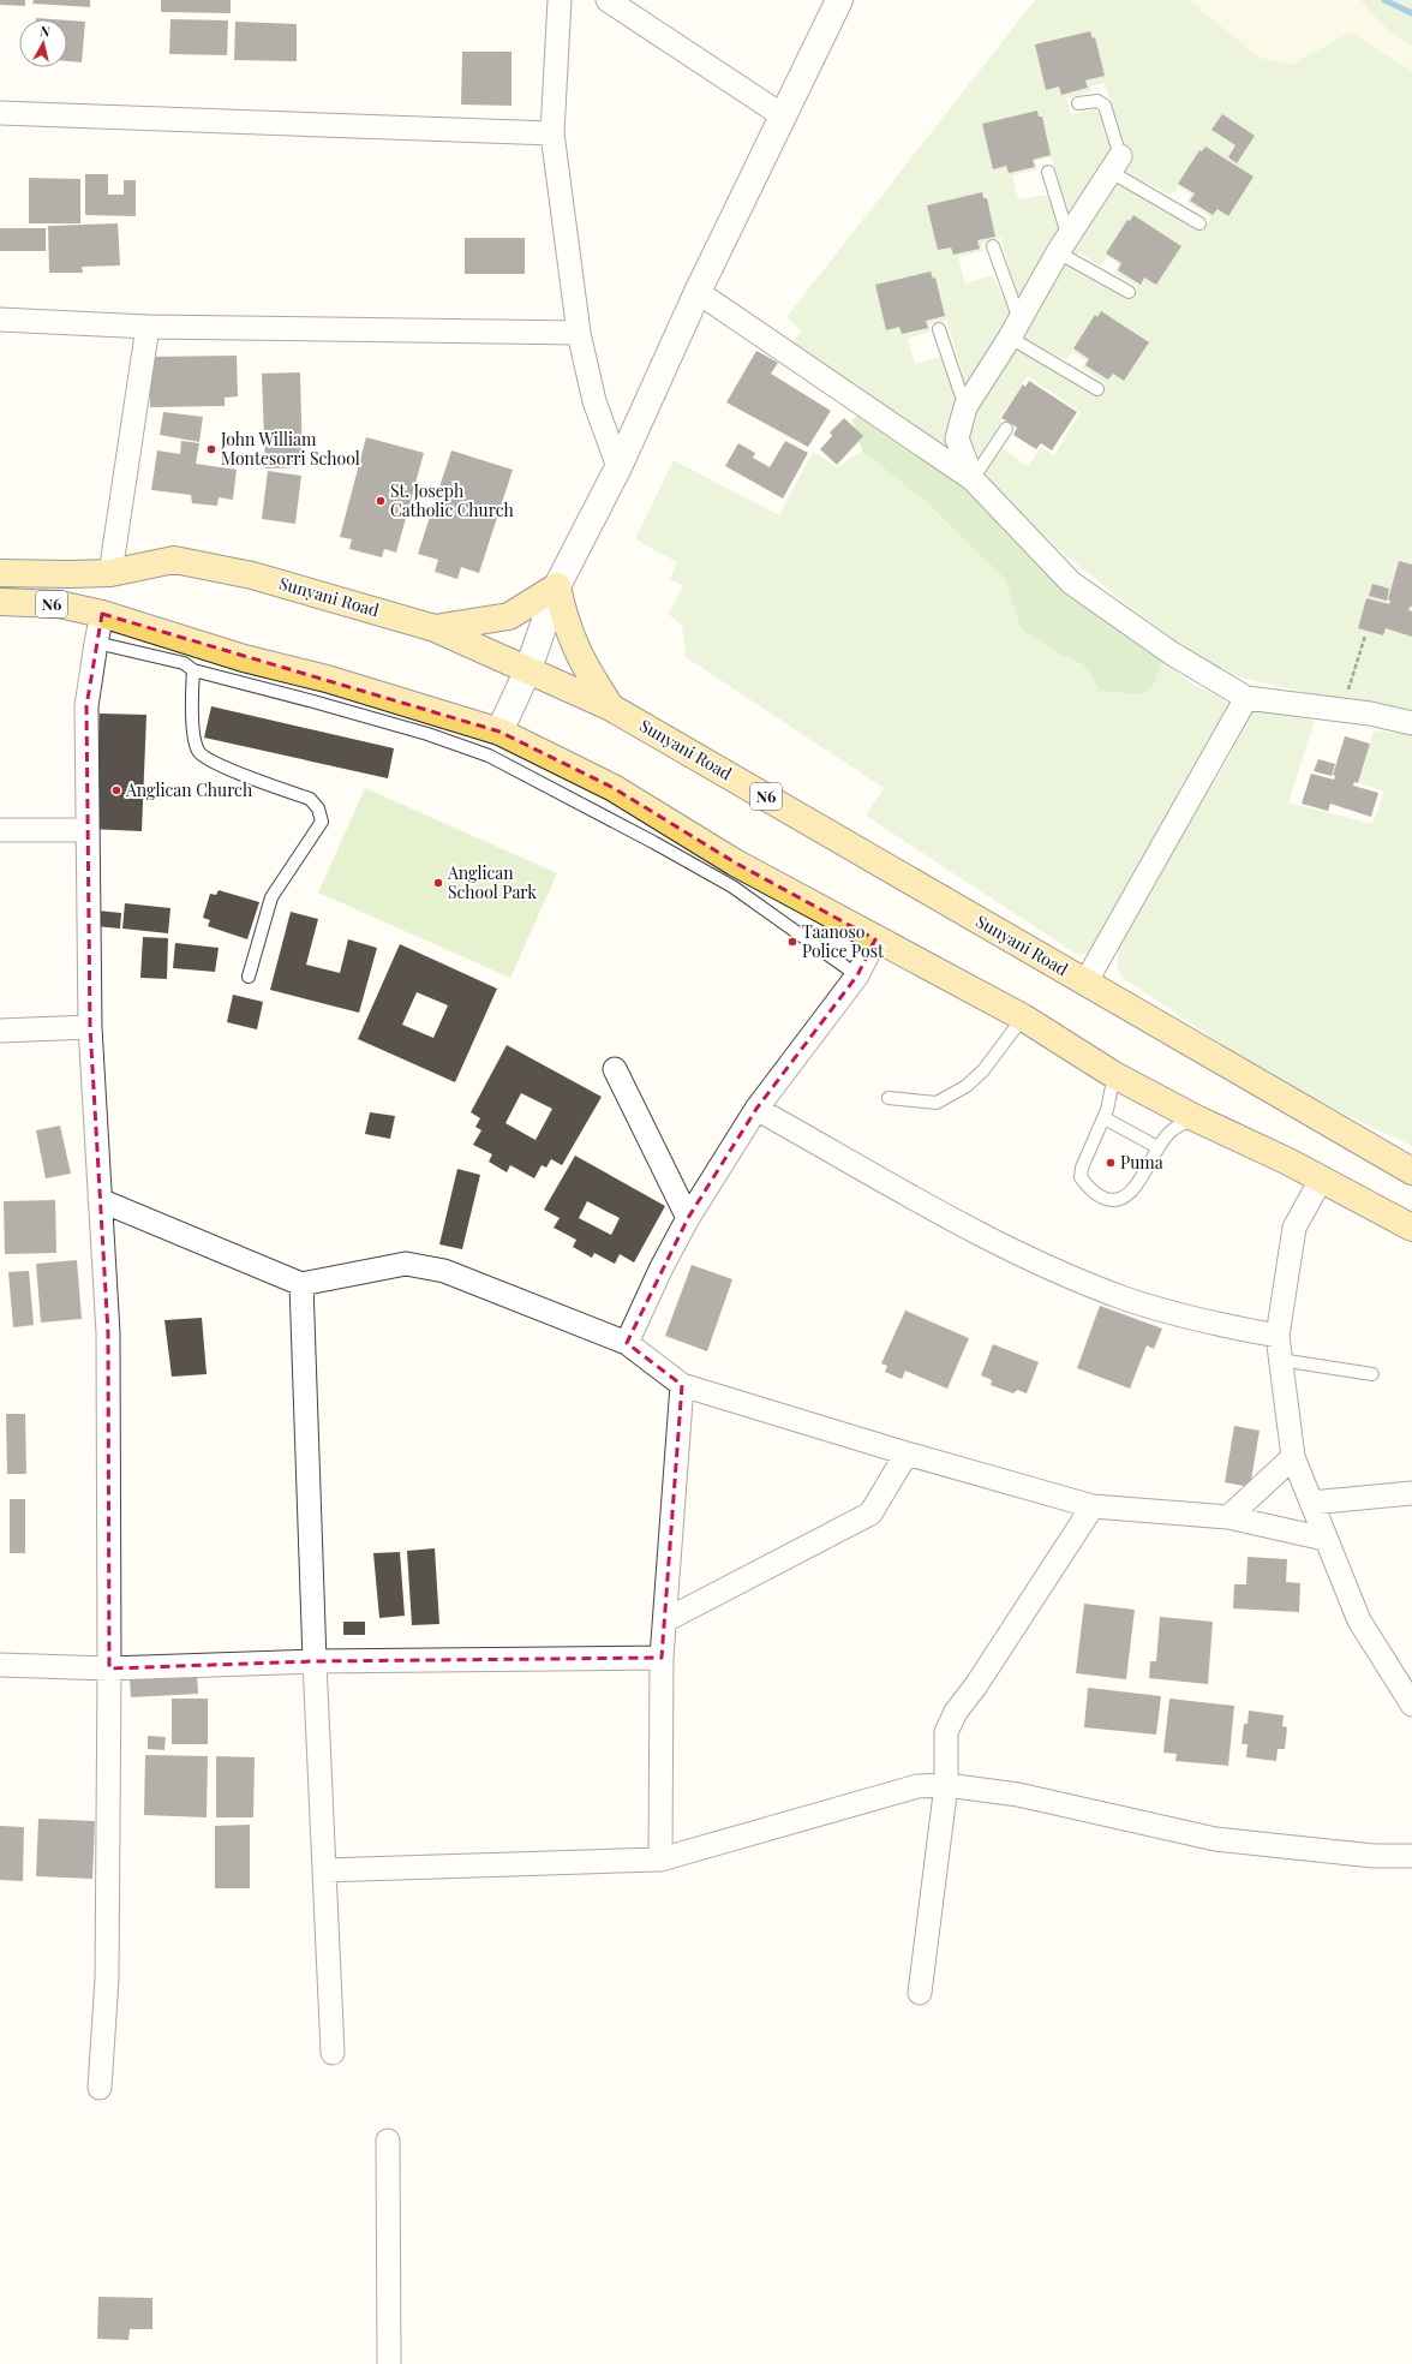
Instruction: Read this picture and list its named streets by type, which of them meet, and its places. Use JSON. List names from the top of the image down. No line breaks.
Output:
{"streets":{"main road":["Sunyani Road","N6"]},"places":["John William Montesorri School","St. Joseph Catholic Church","Anglican Church","Anglican School Park","Taanoso Police Post","Puma"],"north":"top"}
